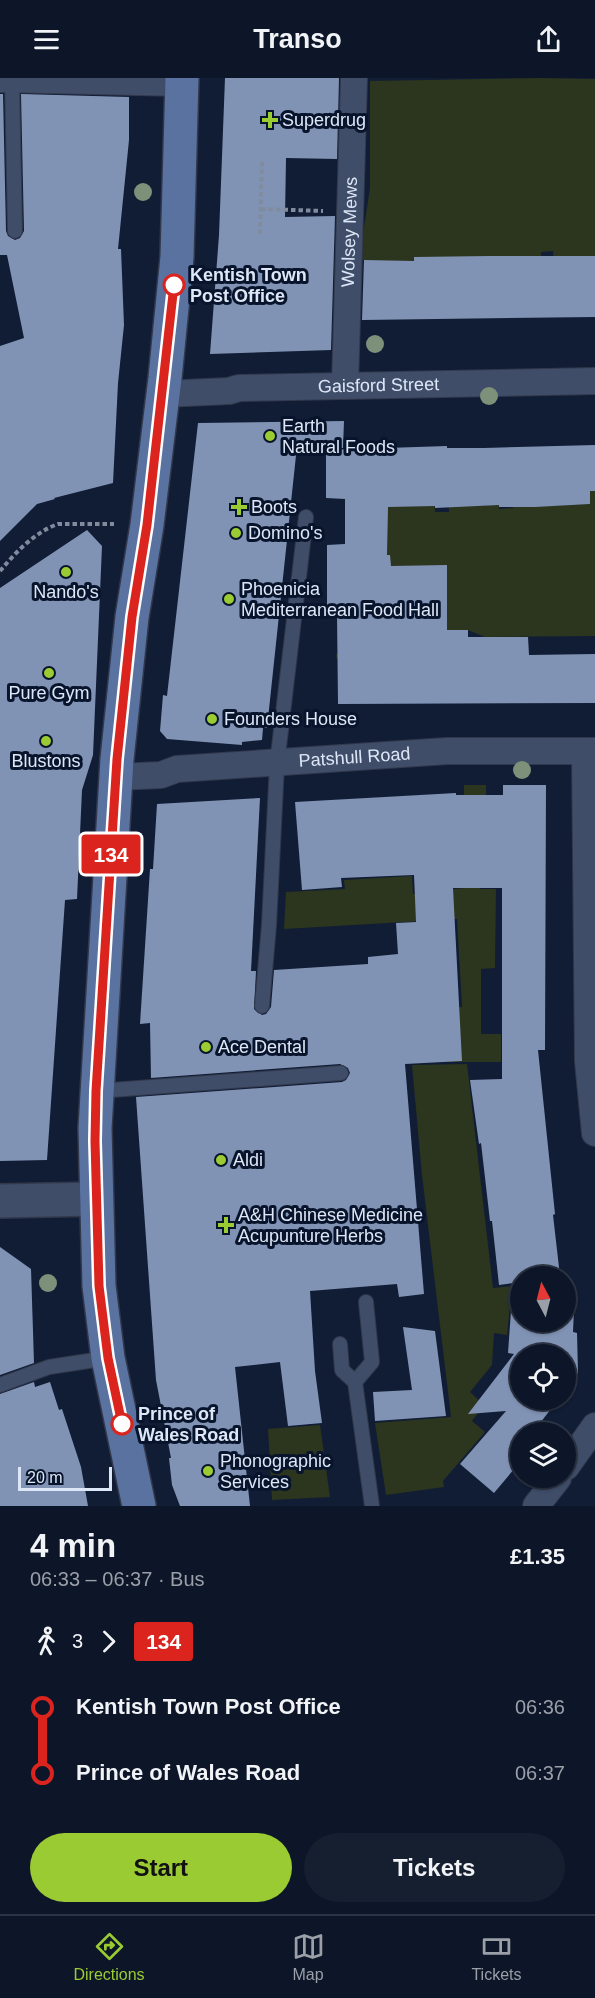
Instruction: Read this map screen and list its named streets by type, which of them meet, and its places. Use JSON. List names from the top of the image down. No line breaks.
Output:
{"streets":{"street":["Wolsey Mews","Gaisford Street","Patshull Road"]},"crossings":[["Wolsey Mews","Gaisford Street"]],"places":{"health":["Superdrug","Boots","A&H Chinese Medicine Acupunture Herbs"],"other":["Kentish Town Post Office","Earth Natural Foods","Domino's","Nando's","Phoenicia Mediterranean Food Hall","Pure Gym","Founders House","Blustons","Ace Dental","Aldi","Prince of Wales Road","Phonographic Services"]},"lines":["bus line 134"],"scale_bar":"20 m","north":"top","page":{"header":"Transo","on_map":"134","scale":"20 m","heading":["4 min","06:33 – 06:37 · Bus","£1.35"],"legs":["3","134"],"list":[{"name":"Kentish Town Post Office","value":"06:36"},{"name":"Prince of Wales Road","value":"06:37"}],"buttons":["Start","Tickets"],"tabs":["Directions","Map","Tickets"]}}
